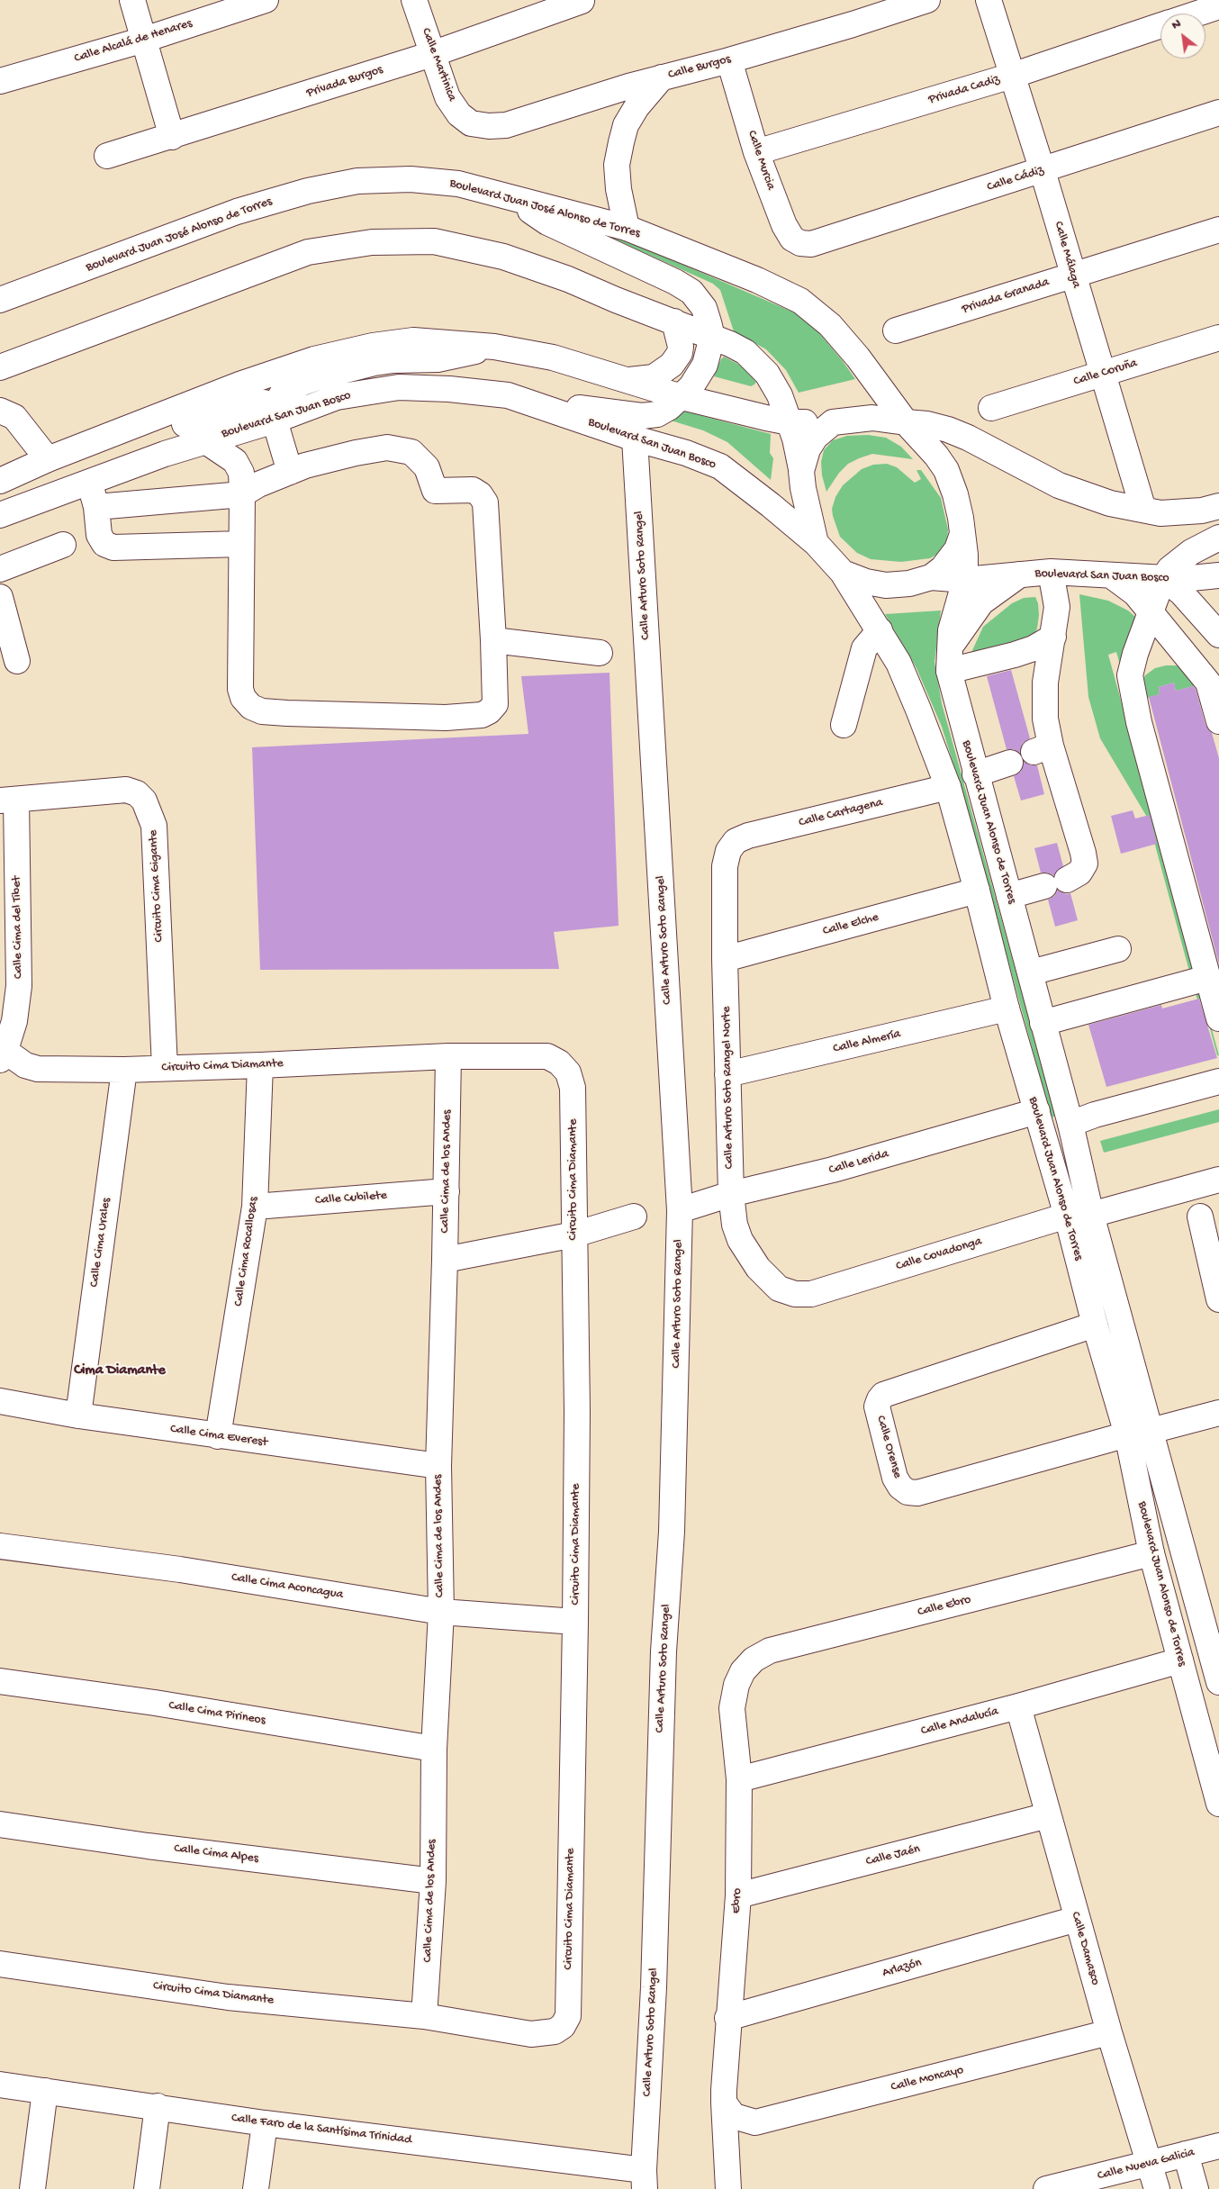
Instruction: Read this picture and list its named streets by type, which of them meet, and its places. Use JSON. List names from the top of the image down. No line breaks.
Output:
{"streets":{"street":["Calle Alcalá de Henares","Calle Martinica","Calle Burgos","Privada Burgos","Privada Cadiz","Calle Murcia","Calle Cádiz","Boulevard Juan José Alonso de Torres","Calle Málaga","Privada Granada","Calle Coruña","Boulevard San Juan Bosco","Calle Arturo Soto Rangel","Calle Cartagena","Boulevard Juan Alonso de Torres","Circuito Cima Gigante","Calle Elche","Calle Cima del Tibet","Calle Almería","Circuito Cima Diamante","Calle Arturo Soto Rangel Norte","Calle Lerida","Calle Cima de los Andes","Calle Cubilete","Calle Cima Urales","Calle Cima Rocallosas","Calle Covadonga","Calle Cima Everest","Calle Orense","Calle Cima Aconcagua","Calle Ebro","Calle Cima Pirineos","Calle Andalucía","Calle Cima Alpes","Calle Jaén","Ebro","Calle Damasco","Arlazón","Calle Moncayo","Calle Faro de la Santísima Trinidad","Calle Nueva Galicia"]},"crossings":[["Calle Martinica","Calle Burgos"],["Calle Martinica","Privada Burgos"],["Calle Burgos","Calle Murcia"],["Privada Cadiz","Calle Murcia"],["Privada Cadiz","Calle Málaga"],["Calle Murcia","Calle Cádiz"],["Calle Cádiz","Calle Málaga"],["Boulevard Juan José Alonso de Torres","Boulevard Juan Alonso de Torres"],["Calle Málaga","Privada Granada"],["Calle Málaga","Calle Coruña"],["Boulevard San Juan Bosco","Calle Arturo Soto Rangel"],["Boulevard San Juan Bosco","Boulevard Juan Alonso de Torres"],["Calle Arturo Soto Rangel","Calle Lerida"],["Calle Arturo Soto Rangel","Calle Faro de la Santísima Trinidad"],["Calle Cartagena","Boulevard Juan Alonso de Torres"],["Calle Cartagena","Calle Arturo Soto Rangel Norte"],["Boulevard Juan Alonso de Torres","Calle Elche"],["Boulevard Juan Alonso de Torres","Calle Almería"],["Boulevard Juan Alonso de Torres","Calle Lerida"],["Boulevard Juan Alonso de Torres","Calle Covadonga"],["Boulevard Juan Alonso de Torres","Calle Orense"],["Boulevard Juan Alonso de Torres","Calle Ebro"],["Boulevard Juan Alonso de Torres","Calle Andalucía"],["Circuito Cima Gigante","Calle Cima del Tibet"],["Circuito Cima Gigante","Circuito Cima Diamante"],["Calle Elche","Calle Arturo Soto Rangel Norte"],["Calle Cima del Tibet","Circuito Cima Diamante"],["Calle Almería","Calle Arturo Soto Rangel Norte"],["Circuito Cima Diamante","Calle Cima de los Andes"],["Circuito Cima Diamante","Calle Cima Urales"],["Circuito Cima Diamante","Calle Cima Rocallosas"],["Circuito Cima Diamante","Calle Cima Aconcagua"],["Calle Arturo Soto Rangel Norte","Calle Lerida"],["Calle Arturo Soto Rangel Norte","Calle Covadonga"],["Calle Cima de los Andes","Calle Cubilete"],["Calle Cima de los Andes","Calle Cima Everest"],["Calle Cima de los Andes","Calle Cima Aconcagua"],["Calle Cima de los Andes","Calle Cima Pirineos"],["Calle Cima de los Andes","Calle Cima Alpes"],["Calle Cubilete","Calle Cima Rocallosas"],["Calle Cima Urales","Calle Cima Everest"],["Calle Cima Rocallosas","Calle Cima Everest"],["Calle Ebro","Ebro"],["Calle Andalucía","Ebro"],["Calle Andalucía","Calle Damasco"],["Calle Jaén","Ebro"],["Calle Jaén","Calle Damasco"],["Ebro","Arlazón"],["Ebro","Calle Moncayo"],["Calle Damasco","Arlazón"],["Calle Damasco","Calle Moncayo"],["Calle Damasco","Calle Nueva Galicia"]],"districts":["Cima Diamante"],"north":"top left"}
